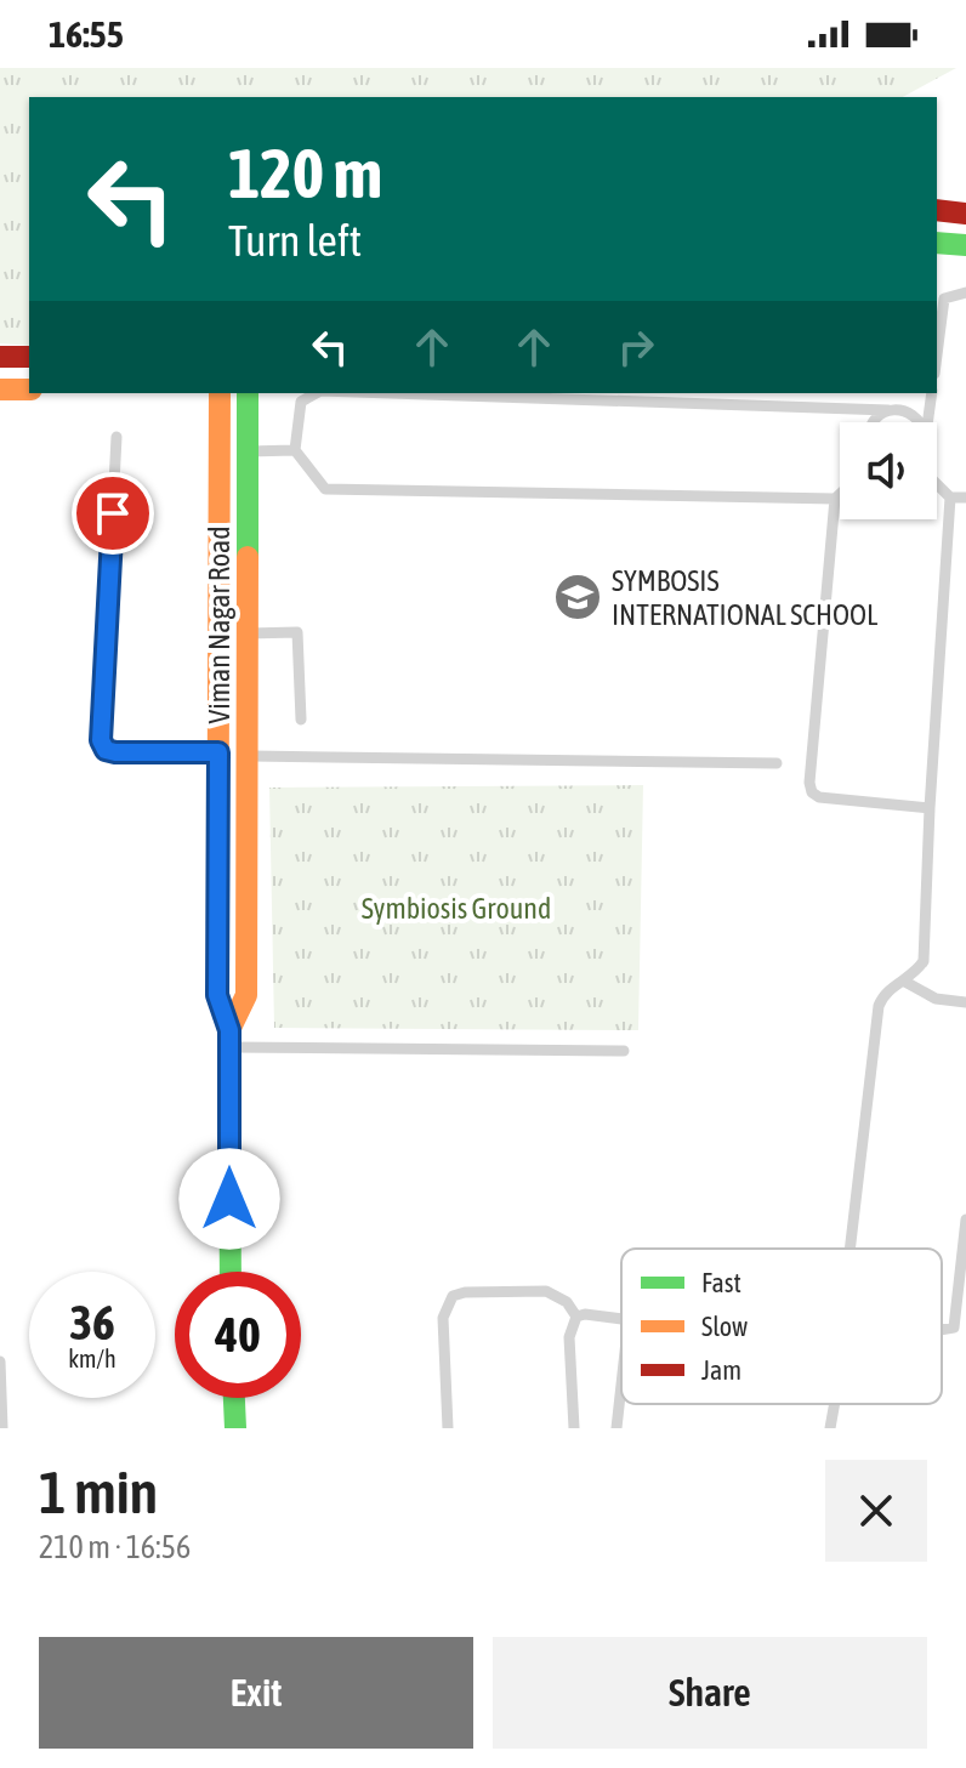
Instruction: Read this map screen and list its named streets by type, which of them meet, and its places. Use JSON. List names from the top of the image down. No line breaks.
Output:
{"streets":{"street":["Viman Nagar Road"]},"parks":["Symbiosis Ground"],"places":{"school or university":["SYMBOSIS INTERNATIONAL SCHOOL"]},"legend":["Fast","Slow","Jam"],"page":{"status":"16:55","turn":["120 m","Turn left"],"speed":"36 km/h","limit":"40","heading":["1 min","210 m · 16:56"],"buttons":["Exit","Share"]}}
